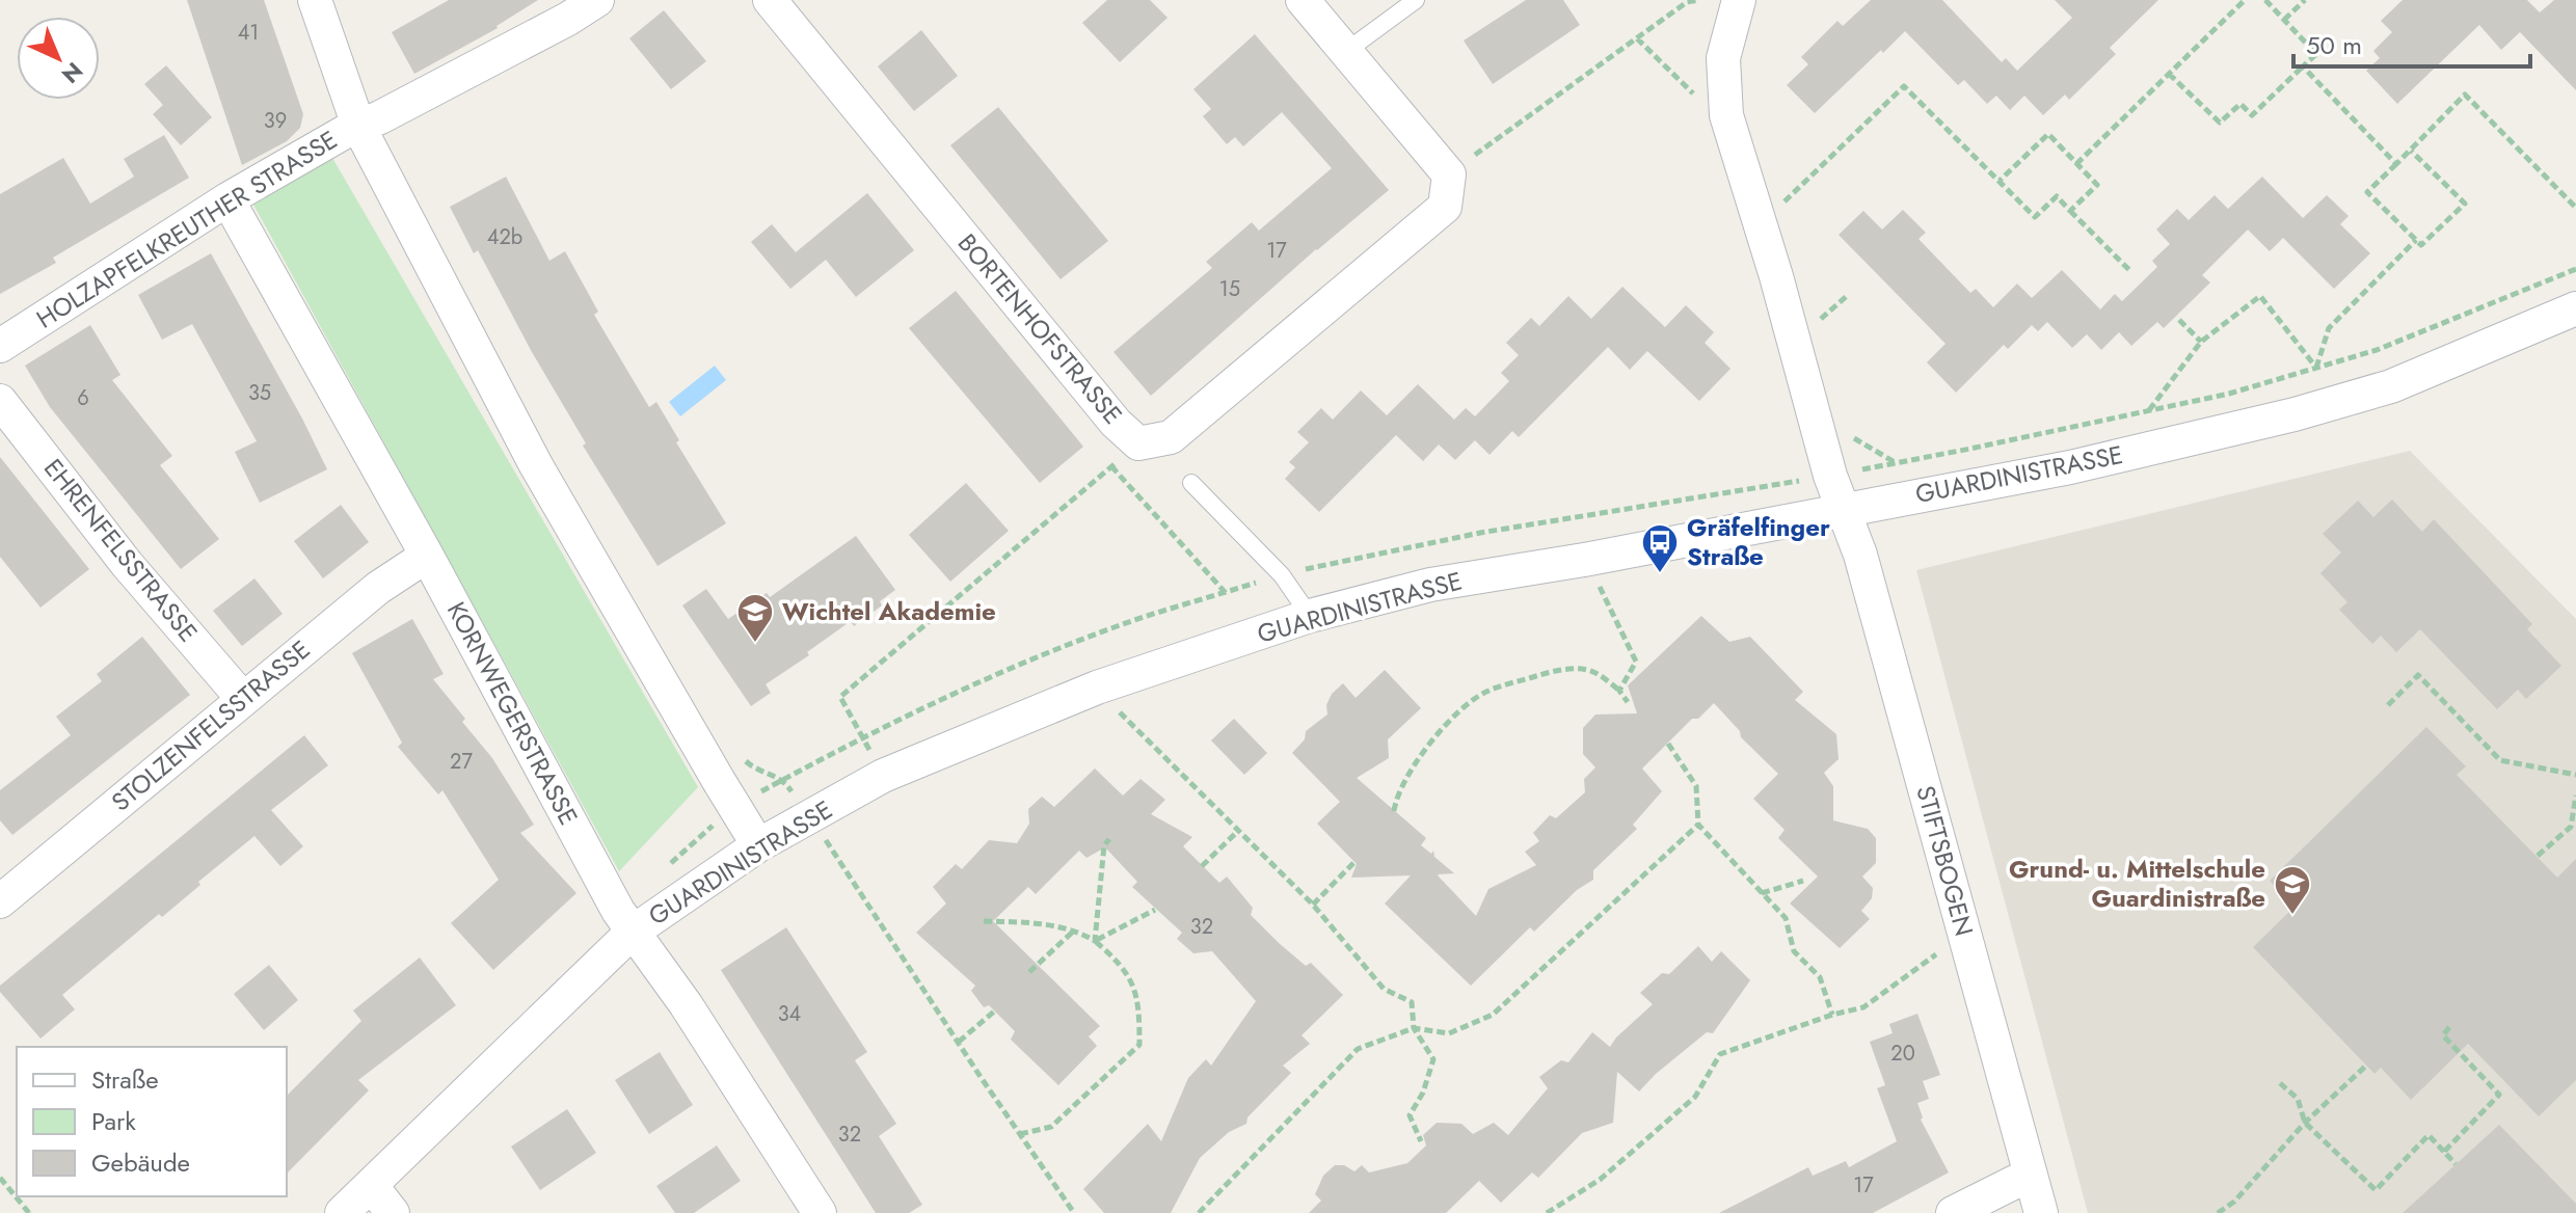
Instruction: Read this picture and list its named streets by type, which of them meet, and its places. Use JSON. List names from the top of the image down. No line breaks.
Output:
{"streets":{"street":["HOLZAPFELKREUTHER STRASSE","BORTENHOFSTRASSE","GUARDINISTRASSE","EHRENFELSSTRASSE","KORNWEGERSTRASSE","STOLZENFELSSTRASSE","STIFTSBOGEN"]},"crossings":[["HOLZAPFELKREUTHER STRASSE","KORNWEGERSTRASSE"],["GUARDINISTRASSE","KORNWEGERSTRASSE"],["GUARDINISTRASSE","STIFTSBOGEN"],["EHRENFELSSTRASSE","STOLZENFELSSTRASSE"],["KORNWEGERSTRASSE","STOLZENFELSSTRASSE"]],"places":{"bus stop":["Gräfelfinger Straße"],"school or university":["Wichtel Akademie","Grund- u. Mittelschule Guardinistraße"]},"house_numbers":["41","39","42b","17","15","35","6","27","32","34","20","32","17"],"legend":["Straße","Park","Gebäude"],"scale_bar":"50 m","north":"bottom right"}
